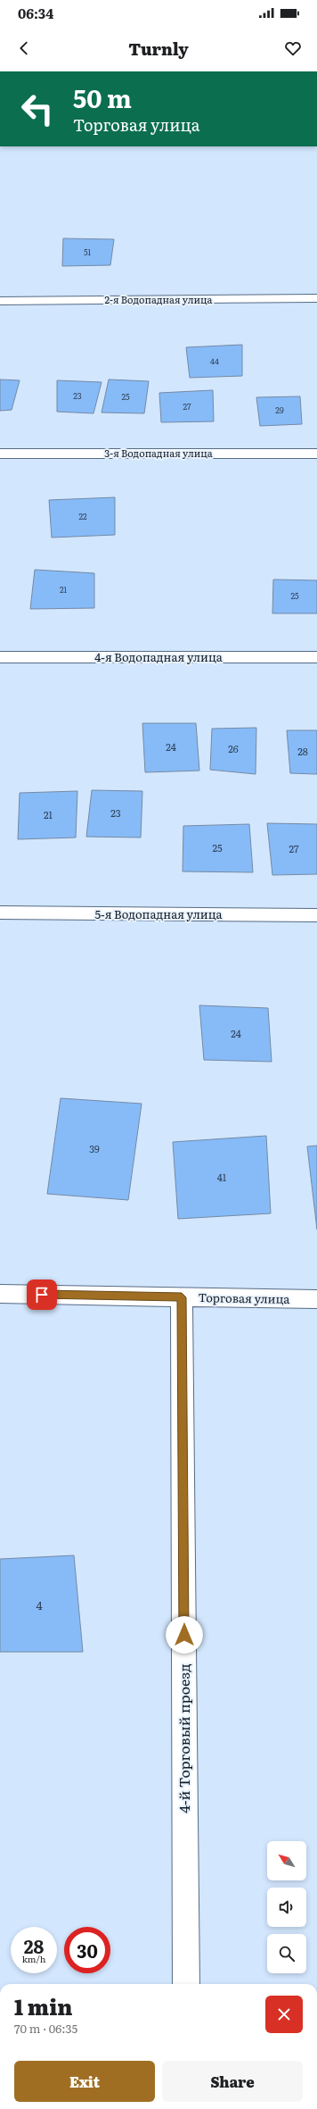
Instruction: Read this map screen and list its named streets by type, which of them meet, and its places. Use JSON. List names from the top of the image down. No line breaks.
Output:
{"streets":{"street":["2-я Водопадная улица","3-я Водопадная улица","4-я Водопадная улица","5-я Водопадная улица","Торговая улица","4-й Торговый проезд"]},"crossings":[["Торговая улица","4-й Торговый проезд"]],"house_numbers":["51","44","23","25","27","29","22","21","25","24","26","28","23","21","25","27","24","39","41","4"],"north":"top left","page":{"status":"06:34","header":"Turnly","turn":["50 m","Торговая улица"],"speed":"28 km/h","limit":"30","heading":["1 min","70 m · 06:35"],"buttons":["Exit","Share"]}}
